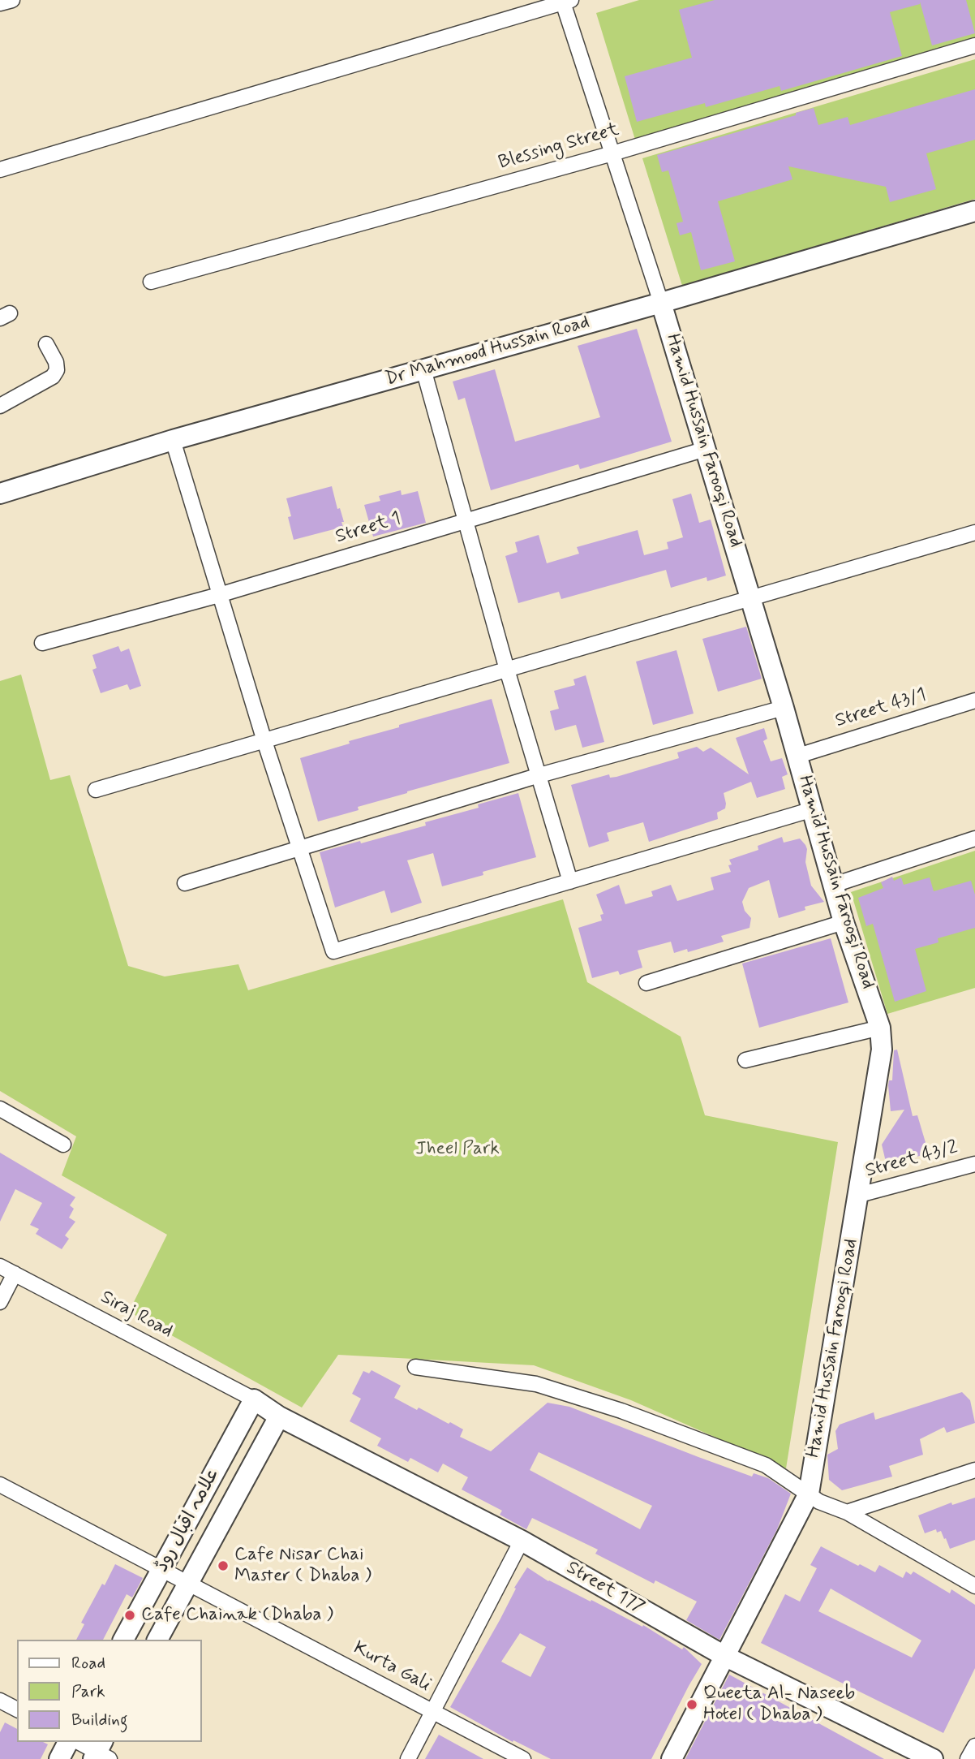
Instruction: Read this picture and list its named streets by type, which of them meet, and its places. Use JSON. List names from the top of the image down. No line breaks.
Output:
{"streets":{"street":["Blessing Street","Dr Mahmood Hussain Road","Hamid Hussain Farooqi Road","Street 1","Street 43/1","Street 43/2","Siraj Road","علامہ اقبال روڈ","Street 177","Kurta Gali"]},"crossings":[["Blessing Street","Hamid Hussain Farooqi Road"],["Dr Mahmood Hussain Road","Hamid Hussain Farooqi Road"],["Hamid Hussain Farooqi Road","Street 1"],["Hamid Hussain Farooqi Road","Street 43/1"],["Hamid Hussain Farooqi Road","Street 43/2"],["Hamid Hussain Farooqi Road","Street 177"],["Siraj Road","علامہ اقبال روڈ"],["Siraj Road","Street 177"],["علامہ اقبال روڈ","Street 177"],["علامہ اقبال روڈ","Kurta Gali"]],"parks":["Jheel Park"],"places":["Cafe Nisar Chai Master ( Dhaba )","Cafe Chainak (Dhaba )","Queeta Al- Naseeb Hotel ( Dhaba )"],"legend":["Road","Park","Building"]}
